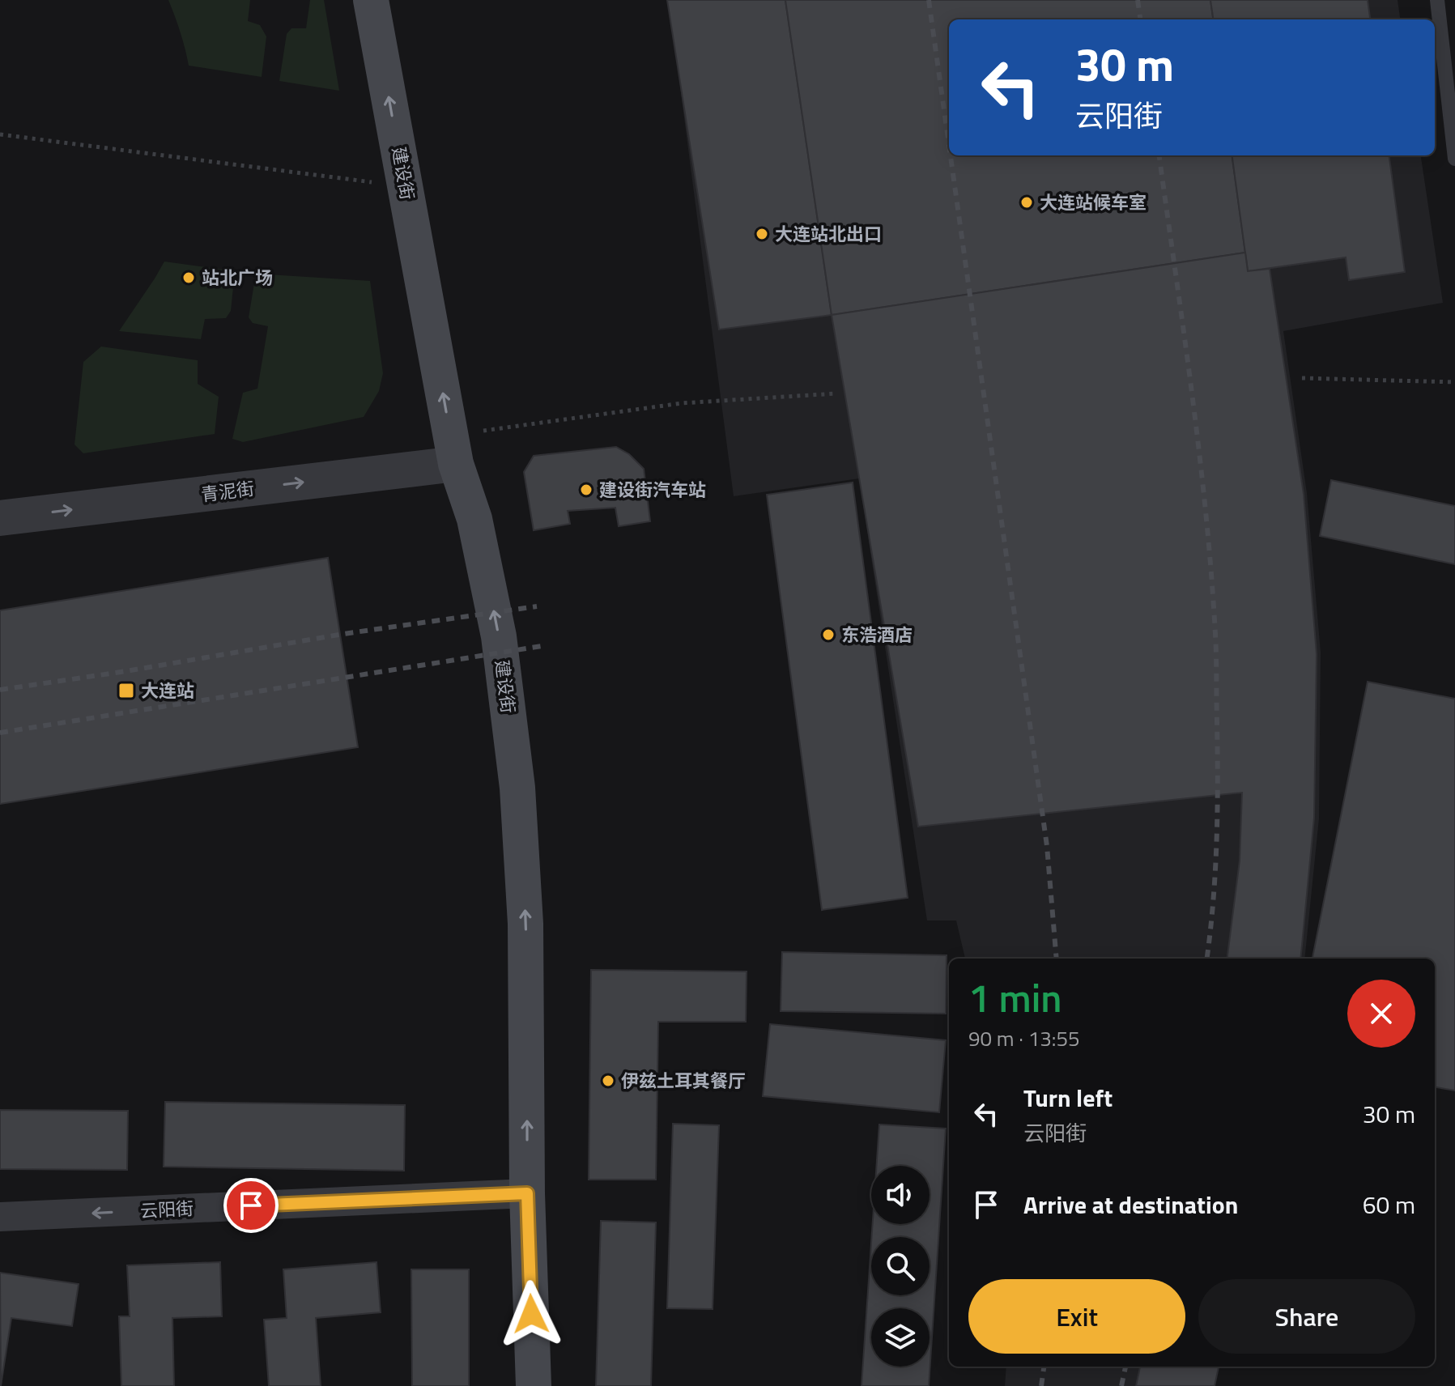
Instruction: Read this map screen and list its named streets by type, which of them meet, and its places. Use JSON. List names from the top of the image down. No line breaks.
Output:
{"streets":{"main road":["建设街"],"street":["青泥街","云阳街"]},"crossings":[["建设街","青泥街"],["建设街","云阳街"]],"one_way":["建设街","青泥街","云阳街"],"places":{"other":["大连站候车室","大连站北出口","站北广场","建设街汽车站","东浩酒店","伊兹土耳其餐厅"],"transit":["大连站"]},"page":{"turn":["30 m","云阳街"],"heading":["1 min","90 m · 13:55"],"list":[{"name":"Turn left","note":"云阳街","value":"30 m"},{"name":"Arrive at destination","value":"60 m"}],"buttons":["Exit","Share"]}}
